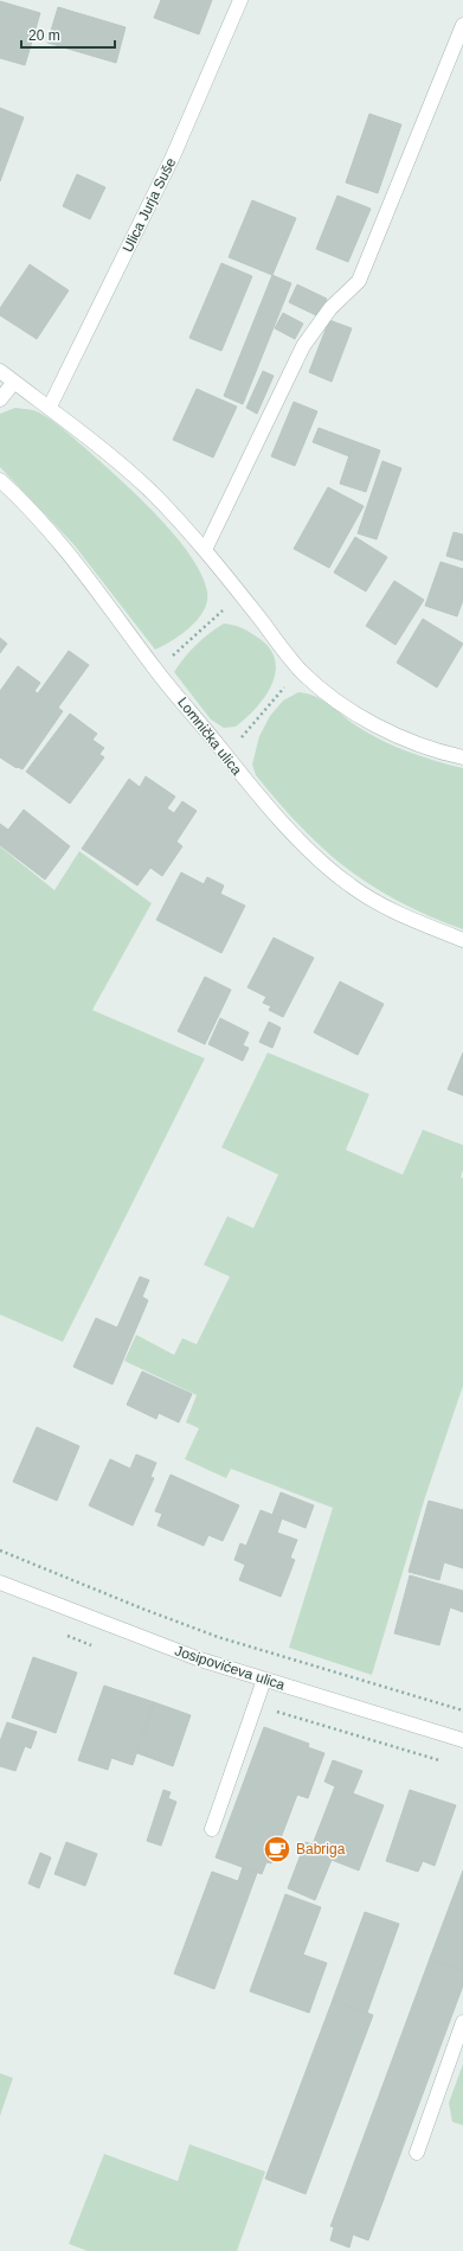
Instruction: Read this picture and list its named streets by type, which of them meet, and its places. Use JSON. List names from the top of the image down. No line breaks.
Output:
{"streets":{"street":["Ulica Jurja Suše","Lomnička ulica","Josipovićeva ulica"]},"places":{"cafe":["Babriga"]},"scale_bar":"20 m"}
